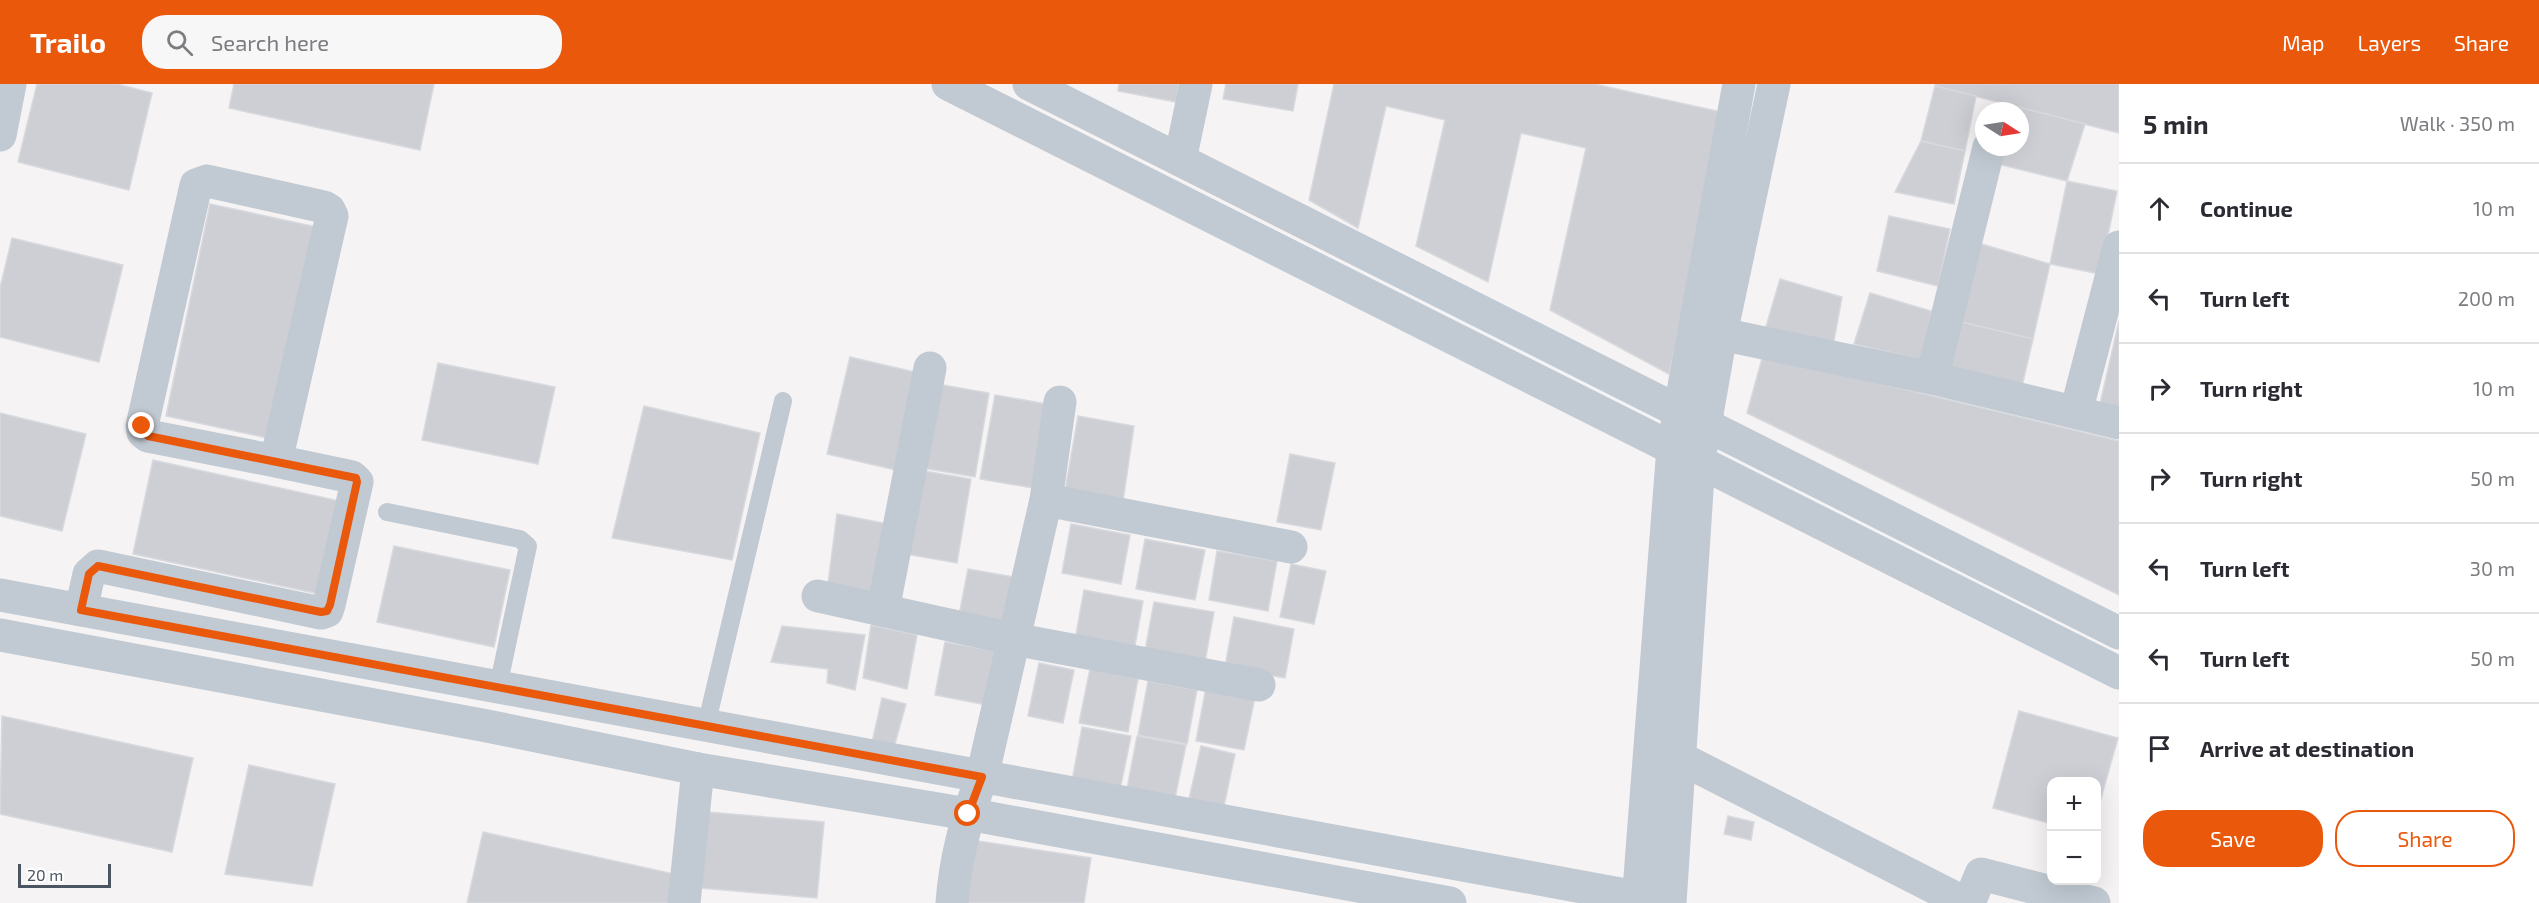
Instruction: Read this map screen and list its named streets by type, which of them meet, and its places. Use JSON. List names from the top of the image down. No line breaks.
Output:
{"scale_bar":"20 m","north":"right","page":{"header":"Trailo","search":"Search here","nav":["Map","Layers","Share"],"heading":["5 min","Walk · 350 m"],"list":[["Continue","10 m"],["Turn left","200 m"],["Turn right","10 m"],["Turn right","50 m"],["Turn left","30 m"],["Turn left","50 m"],"Arrive at destination"],"map_buttons":["+","−"],"buttons":["Save","Share"],"scale":"20 m"}}
